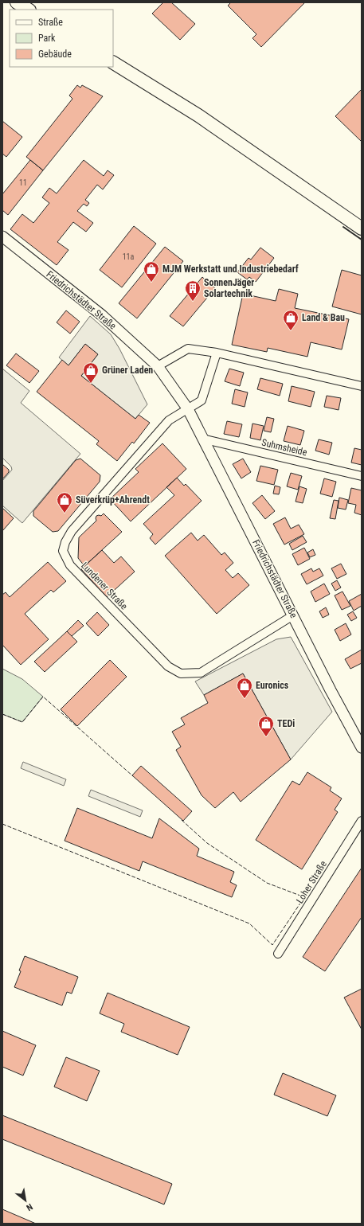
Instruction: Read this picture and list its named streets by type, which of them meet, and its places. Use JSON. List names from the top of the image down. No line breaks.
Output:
{"streets":{"street":["Friedrichstädter Straße","Suhmsheide","Lundener Straße","Loher Straße"]},"crossings":[["Friedrichstädter Straße","Suhmsheide"],["Friedrichstädter Straße","Lundener Straße"]],"places":{"shop":["MJM Werkstatt und Industriebedarf","Land & Bau","Grüner Laden","Süverkrüp+Ahrendt","Euronics","TEDi"],"building":["SonnenJäger Solartechnik"]},"house_numbers":["11","11a"],"legend":["Straße","Park","Gebäude"],"north":"bottom right"}
